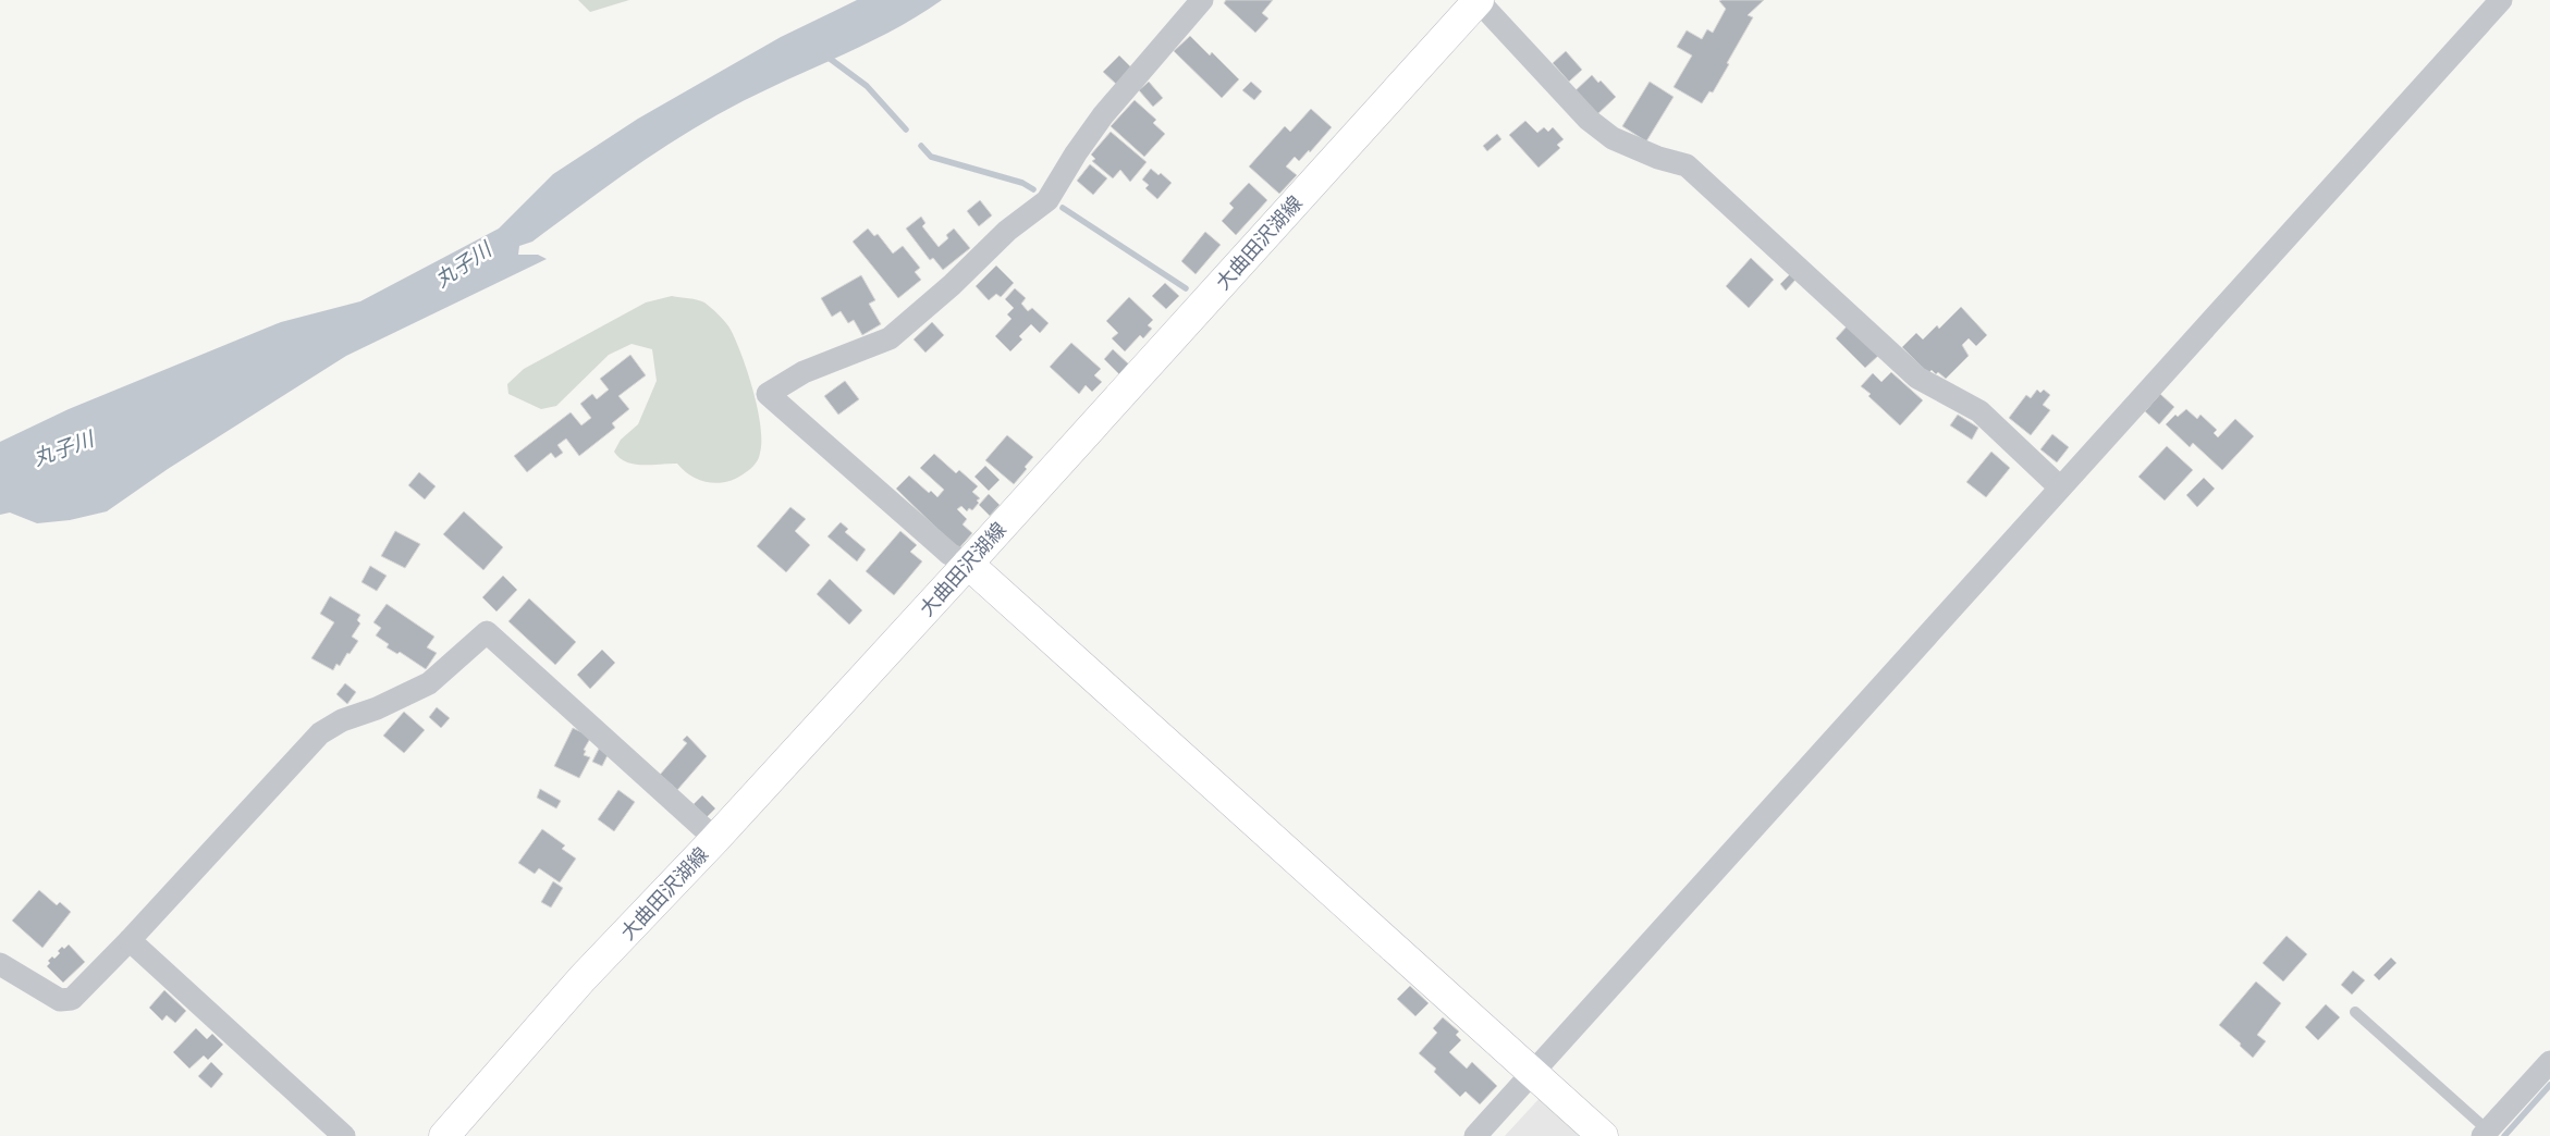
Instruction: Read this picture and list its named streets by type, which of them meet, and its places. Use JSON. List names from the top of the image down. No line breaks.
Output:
{"streets":{"main road":["大曲田沢湖線"]},"water":["丸子川"]}
